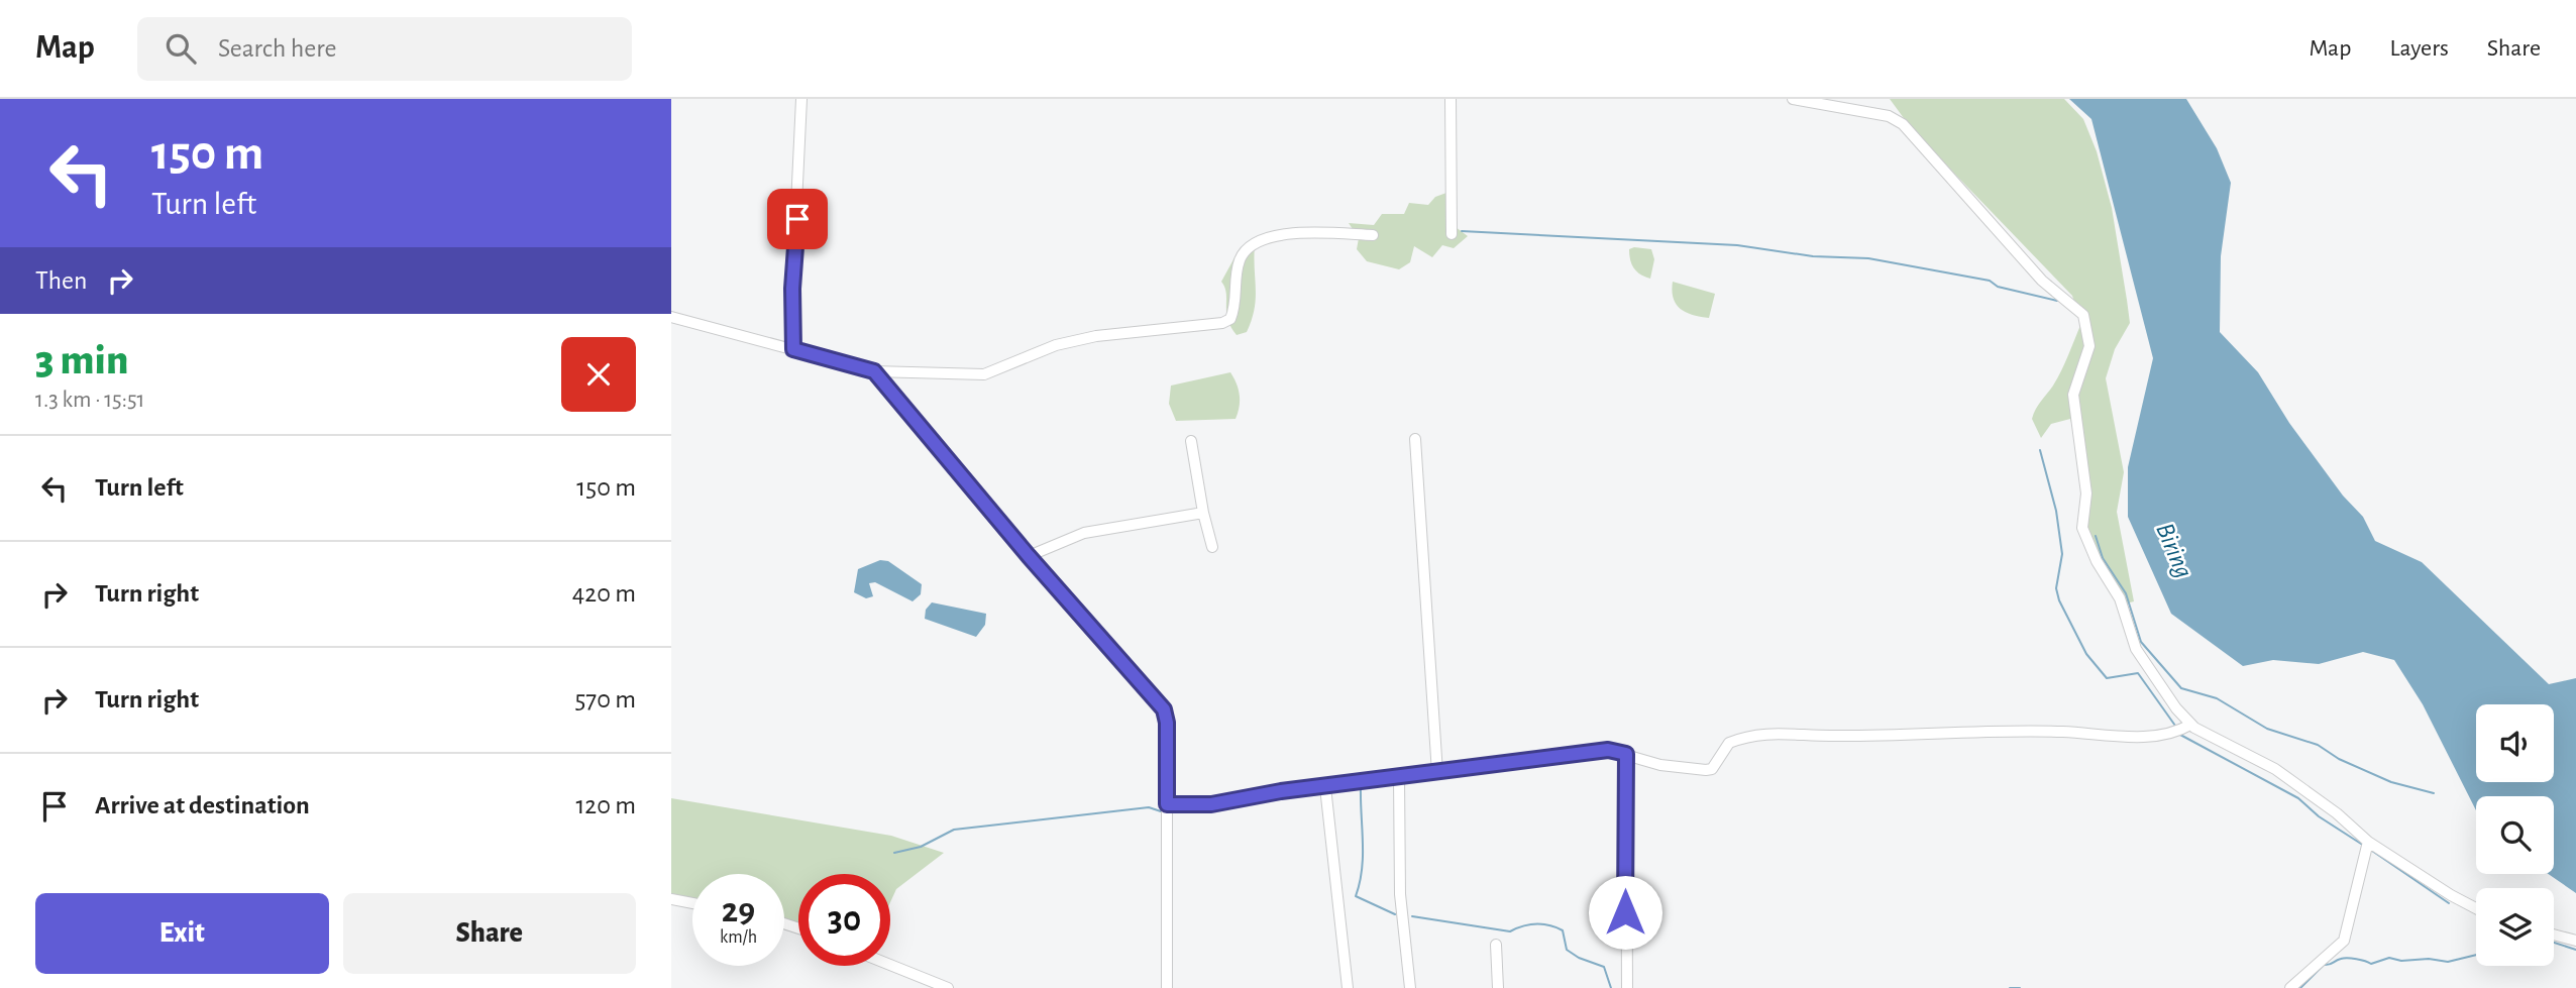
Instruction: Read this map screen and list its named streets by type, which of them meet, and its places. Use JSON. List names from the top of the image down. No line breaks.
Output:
{"water":["Biring"],"page":{"header":"Map","search":"Search here","nav":["Map","Layers","Share"],"turn":["150 m","Turn left"],"then":"Then","heading":["3 min","1.3 km · 15:51"],"list":[{"name":"Turn left","value":"150 m"},{"name":"Turn right","value":"420 m"},{"name":"Turn right","value":"570 m"},{"name":"Arrive at destination","value":"120 m"}],"speed":"29 km/h","limit":"30","buttons":["Exit","Share"]}}
